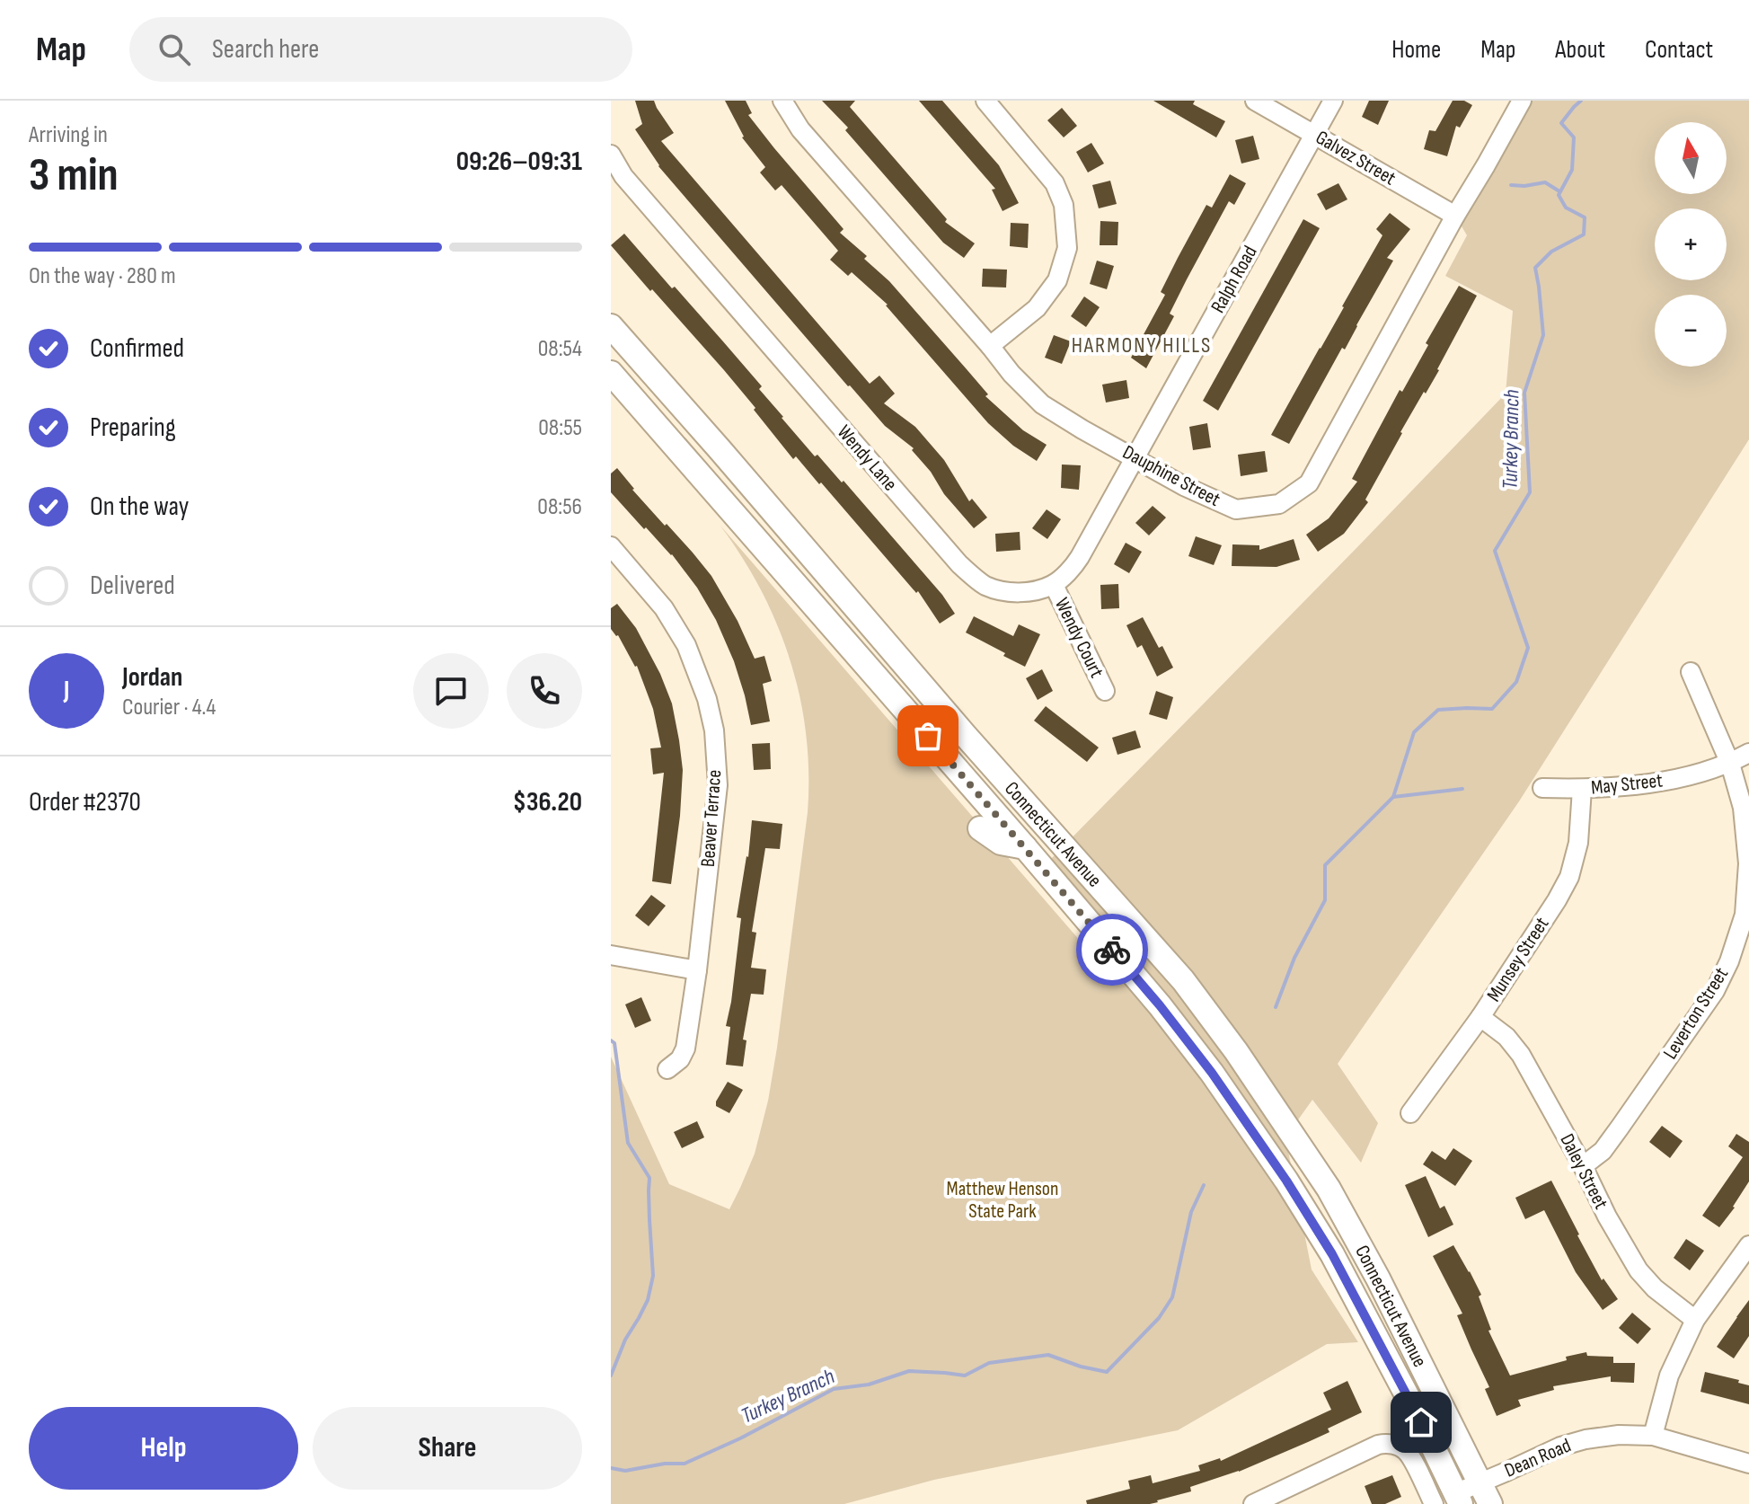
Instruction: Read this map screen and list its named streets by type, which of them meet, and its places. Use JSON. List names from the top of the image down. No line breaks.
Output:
{"streets":{"main road":["Connecticut Avenue"],"street":["Galvez Street","Ralph Road","Wendy Lane","Dauphine Street","Wendy Court","May Street","Beaver Terrace","Munsey Street","Leverton Street","Daley Street","Dean Road"]},"crossings":[["Galvez Street","Ralph Road"],["Galvez Street","Dauphine Street"],["Ralph Road","Dauphine Street"],["Wendy Lane","Wendy Court"],["May Street","Munsey Street"],["May Street","Leverton Street"],["Connecticut Avenue","Dean Road"],["Munsey Street","Daley Street"],["Leverton Street","Daley Street"]],"districts":["HARMONY HILLS"],"water":["Turkey Branch"],"parks":["Matthew Henson State Park"],"north":"top","page":{"header":"Map","search":"Search here","nav":["Home","Map","About","Contact"],"heading":["3 min","Arriving in","09:26–09:31"],"panel":["Jordan","Courier · 4.4","Order #2370","$36.20"],"map_buttons":["+","−"],"bar":"On the way · 280 m","list":[["Confirmed","08:54"],["Preparing","08:55"],["On the way","08:56"],"Delivered"],"round":"J","buttons":["Help","Share"]}}
